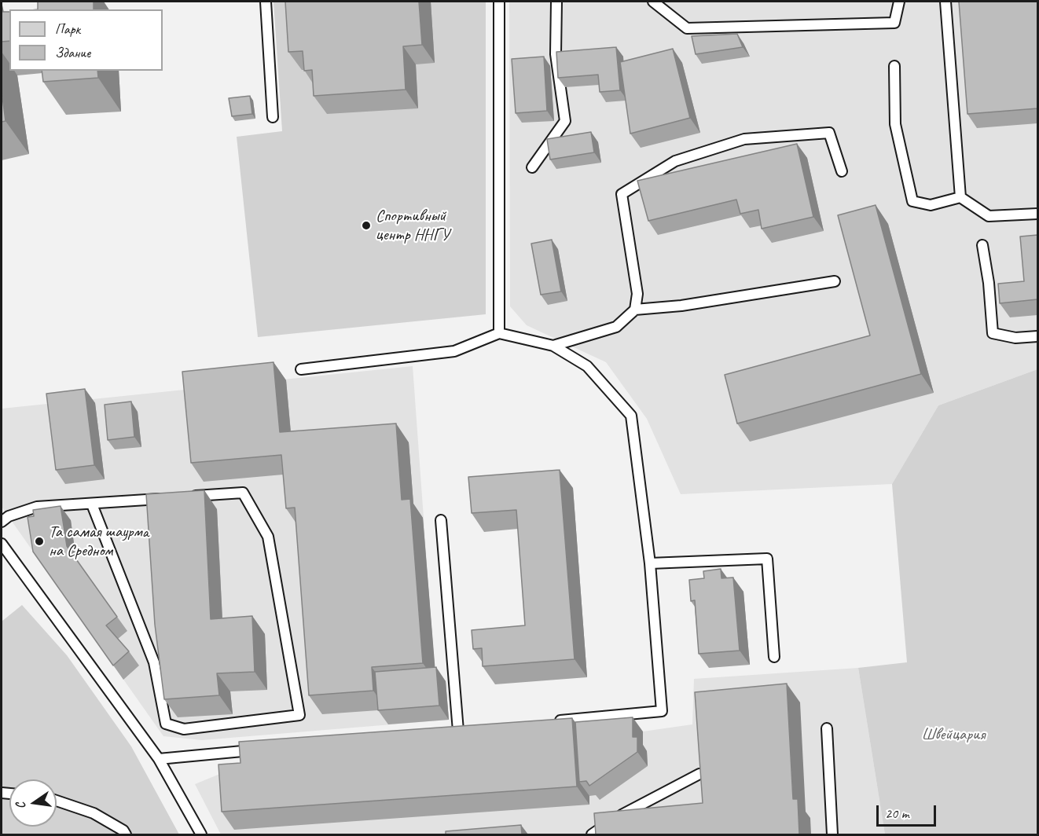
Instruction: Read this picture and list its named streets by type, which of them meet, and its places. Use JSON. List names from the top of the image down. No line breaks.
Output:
{"parks":["Швейцария"],"places":["Спортивный центр ННГУ","Та самая шаурма на Средном"],"legend":["Парк","Здание"],"scale_bar":"20 m","north":"left"}
